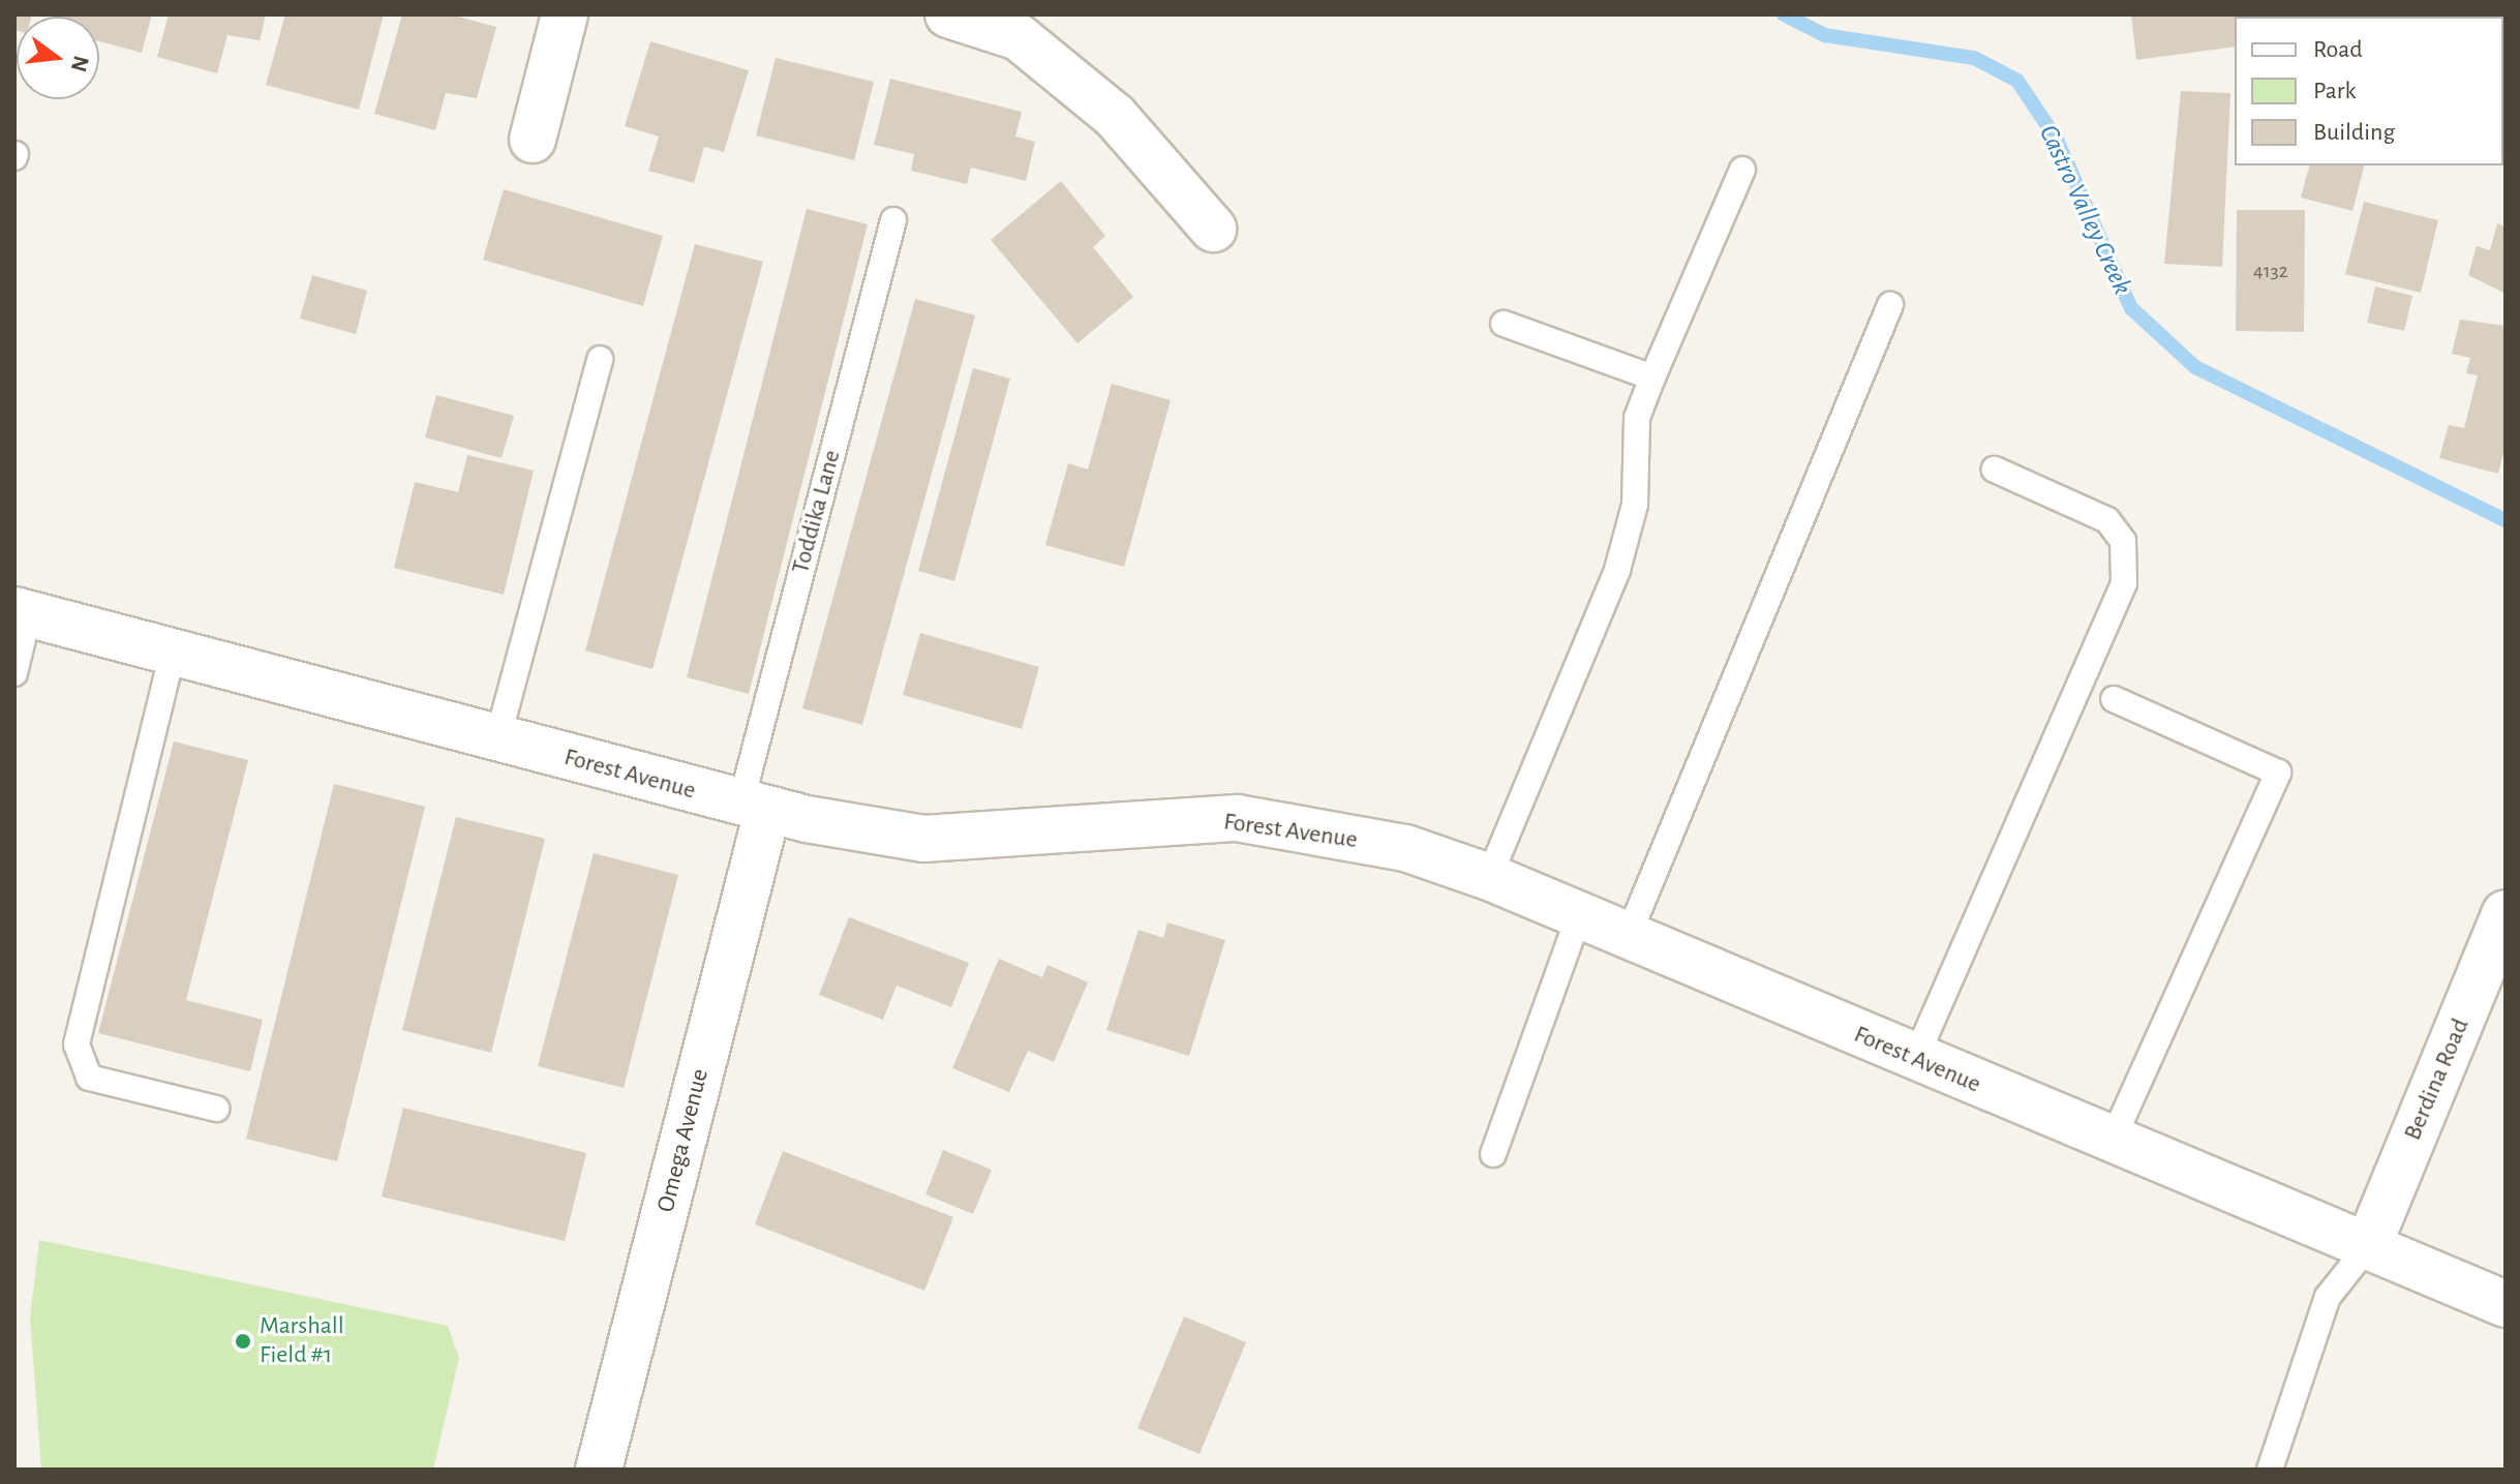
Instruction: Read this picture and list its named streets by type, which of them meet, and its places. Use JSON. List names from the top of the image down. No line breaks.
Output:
{"streets":{"street":["Forest Avenue","Berdina Road","Omega Avenue"],"lane":["Toddika Lane"]},"crossings":[["Toddika Lane","Forest Avenue"],["Toddika Lane","Omega Avenue"],["Forest Avenue","Berdina Road"],["Forest Avenue","Omega Avenue"]],"water":["Castro Valley Creek"],"places":["Marshall Field #1"],"house_numbers":["4132"],"legend":["Road","Park","Building"],"north":"right"}
